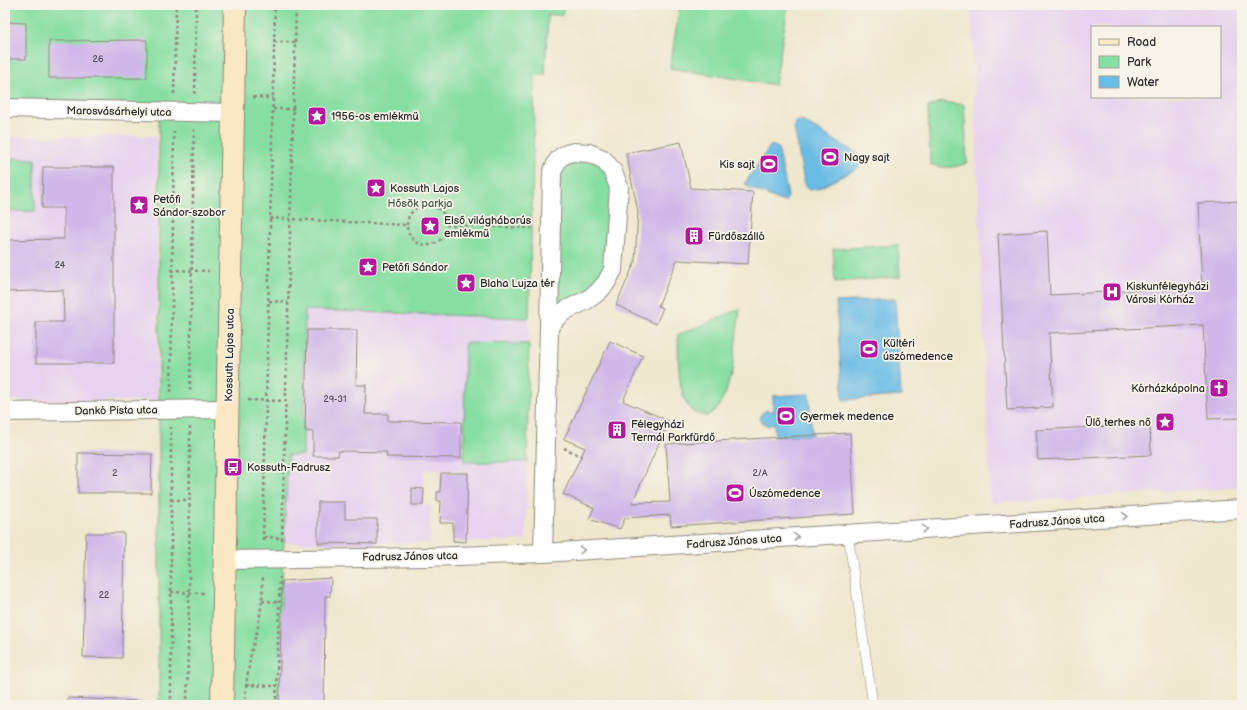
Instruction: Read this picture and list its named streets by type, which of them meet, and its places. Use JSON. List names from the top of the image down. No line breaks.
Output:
{"streets":{"street":["Marosvásárhelyi utca","Kossuth Lajos utca","Dankó Pista utca","Fadrusz János utca"]},"crossings":[["Marosvásárhelyi utca","Kossuth Lajos utca"],["Kossuth Lajos utca","Dankó Pista utca"],["Kossuth Lajos utca","Fadrusz János utca"]],"one_way":["Fadrusz János utca"],"parks":["Hősök parkja"],"places":{"place":["1956-os emlékmű","Kossuth Lajos","Petőfi Sándor-szobor","Első világháborús emlékmű","Petőfi Sándor","Blaha Lujza tér","Ülő terhes nő"],"sports":["Nagy sajt","Kis sajt","Kültéri úszómedence","Gyermek medence","Úszómedence"],"building":["Fürdőszálló","Félegyházi Termál Parkfürdő"],"hospital":["Kiskunfélegyházi Városi Kórház"],"church":["Kórházkápolna"],"bus stop":["Kossuth-Fadrusz"]},"house_numbers":["26","24","29-31","2","2/A","22"],"legend":["Road","Park","Water"]}
